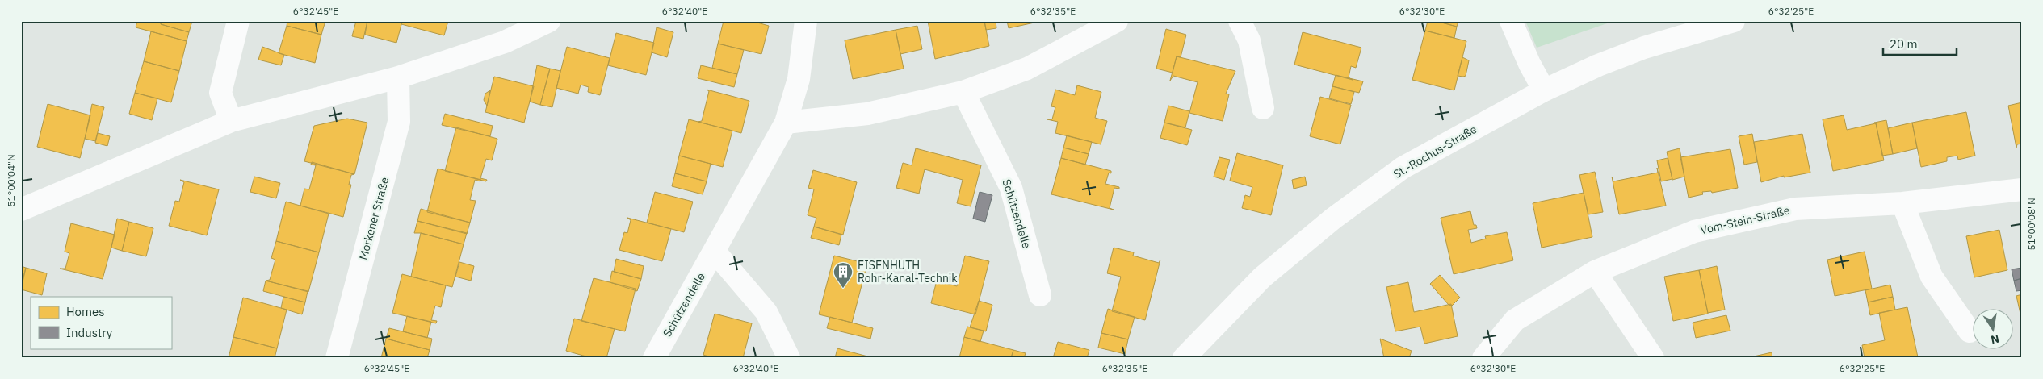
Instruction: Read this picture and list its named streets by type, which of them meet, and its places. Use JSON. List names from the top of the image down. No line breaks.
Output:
{"streets":{"street":["St.-Rochus-Straße","Schützendelle","Morkener Straße","Vom-Stein-Straße"]},"places":{"building":["EISENHUTH Rohr-Kanal-Technik"]},"legend":["Homes","Industry"],"scale_bar":"20 m","north":"bottom","coordinates":["6°32'45\"E","6°32'40\"E","6°32'35\"E","6°32'30\"E","6°32'25\"E","51°00'04\"N","51°00'08\"N"]}
